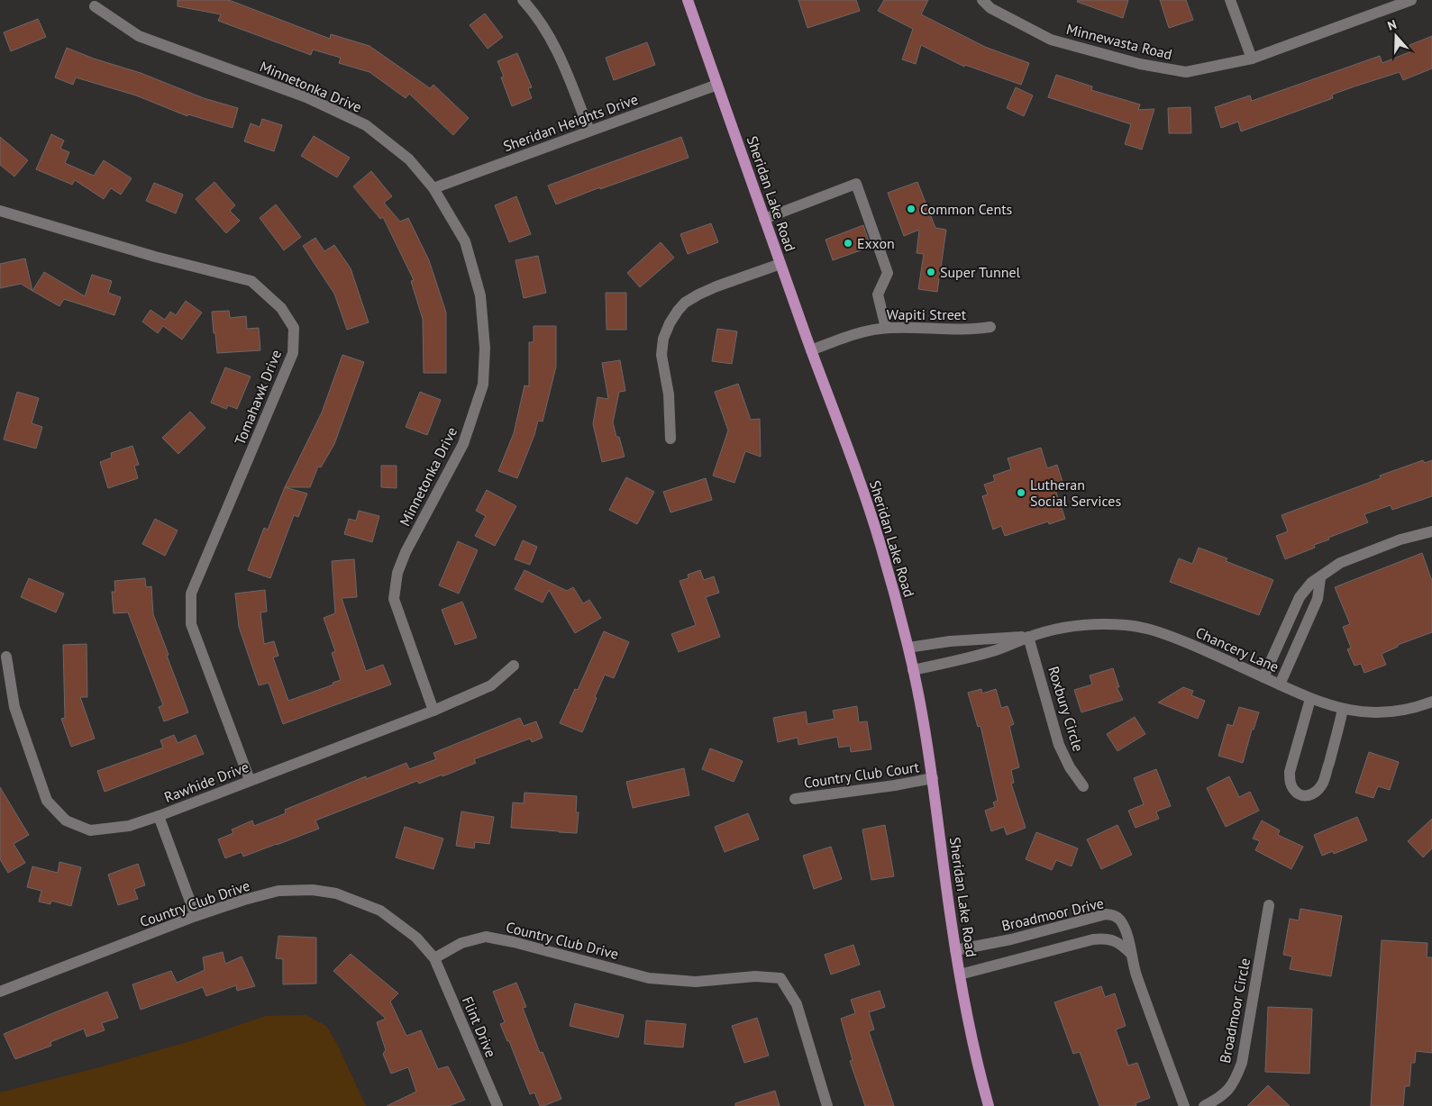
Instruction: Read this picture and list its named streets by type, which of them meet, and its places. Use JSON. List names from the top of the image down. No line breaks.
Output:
{"streets":{"main road":["Sheridan Lake Road"],"street":["Minnewasta Road","Minnetonka Drive","Sheridan Heights Drive","Wapiti Street","Tomahawk Drive","Chancery Lane","Roxbury Circle","Country Club Court","Rawhide Drive","Country Club Drive","Broadmoor Drive","Broadmoor Circle","Flint Drive"]},"crossings":[["Minnetonka Drive","Sheridan Heights Drive"],["Minnetonka Drive","Rawhide Drive"],["Sheridan Heights Drive","Sheridan Lake Road"],["Sheridan Lake Road","Wapiti Street"],["Sheridan Lake Road","Chancery Lane"],["Sheridan Lake Road","Country Club Court"],["Sheridan Lake Road","Broadmoor Drive"],["Tomahawk Drive","Rawhide Drive"],["Chancery Lane","Roxbury Circle"],["Country Club Drive","Flint Drive"]],"places":["Common Cents","Exxon","Super Tunnel","Lutheran Social Services"],"north":"top"}
